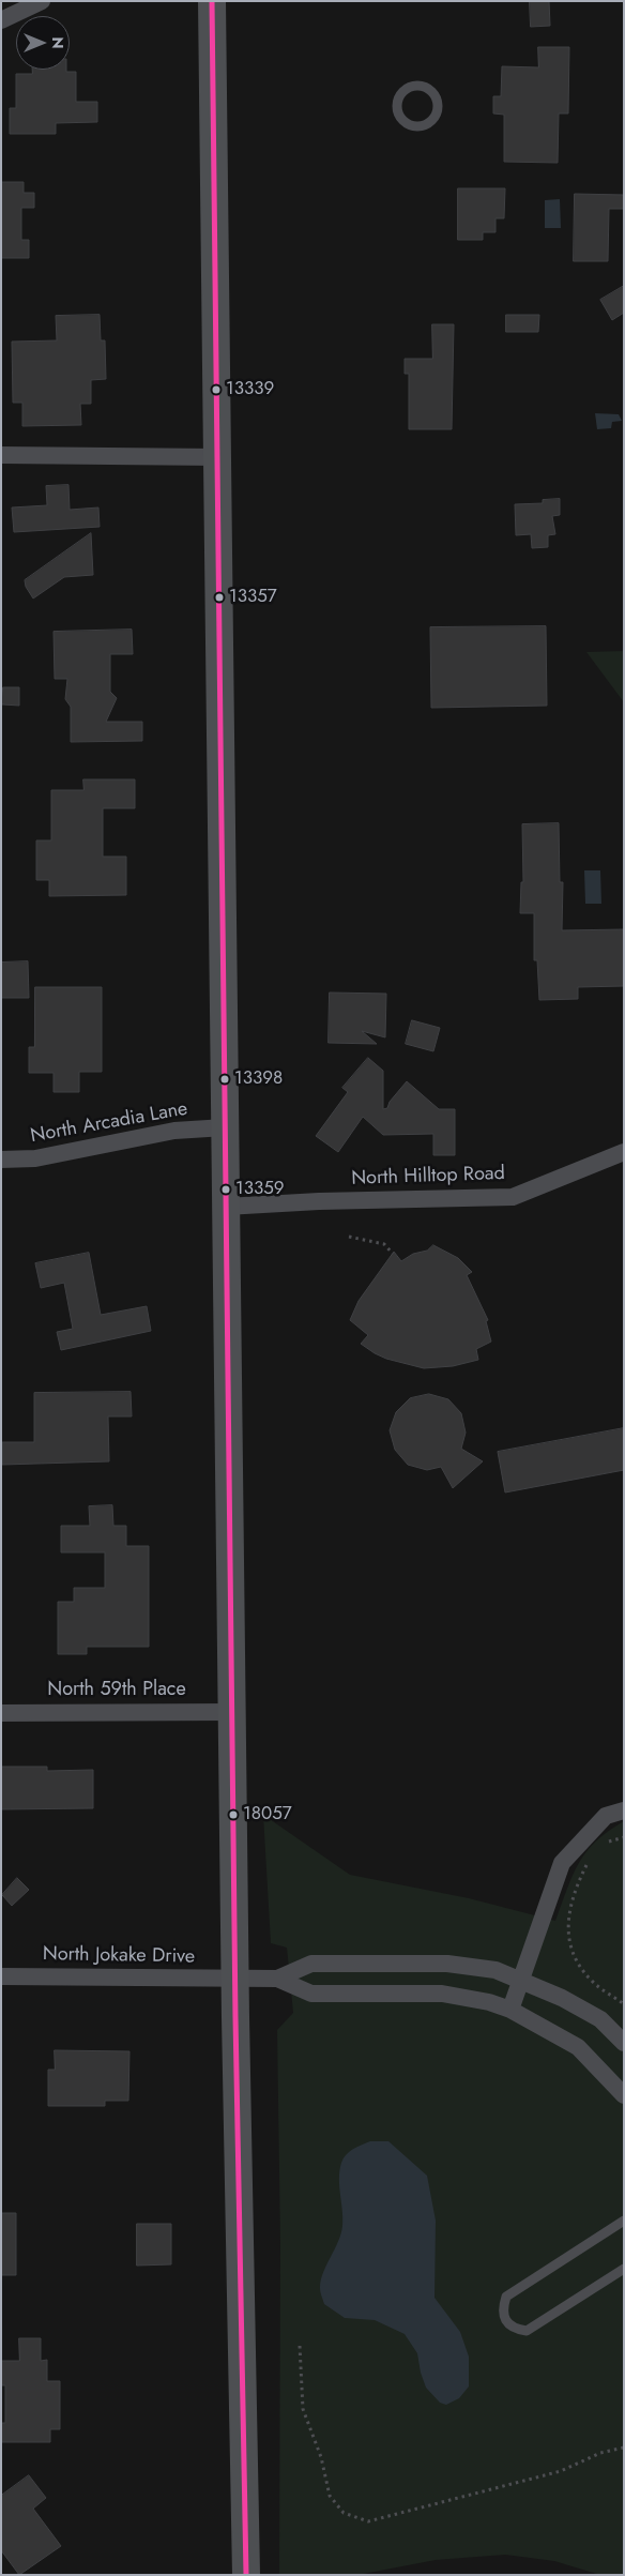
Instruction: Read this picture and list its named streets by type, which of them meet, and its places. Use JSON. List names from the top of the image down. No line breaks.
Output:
{"streets":{"street":["North Arcadia Lane","North Hilltop Road","North 59th Place","North Jokake Drive"]},"places":["13339","13357","13398","13359","18057"],"north":"right"}
